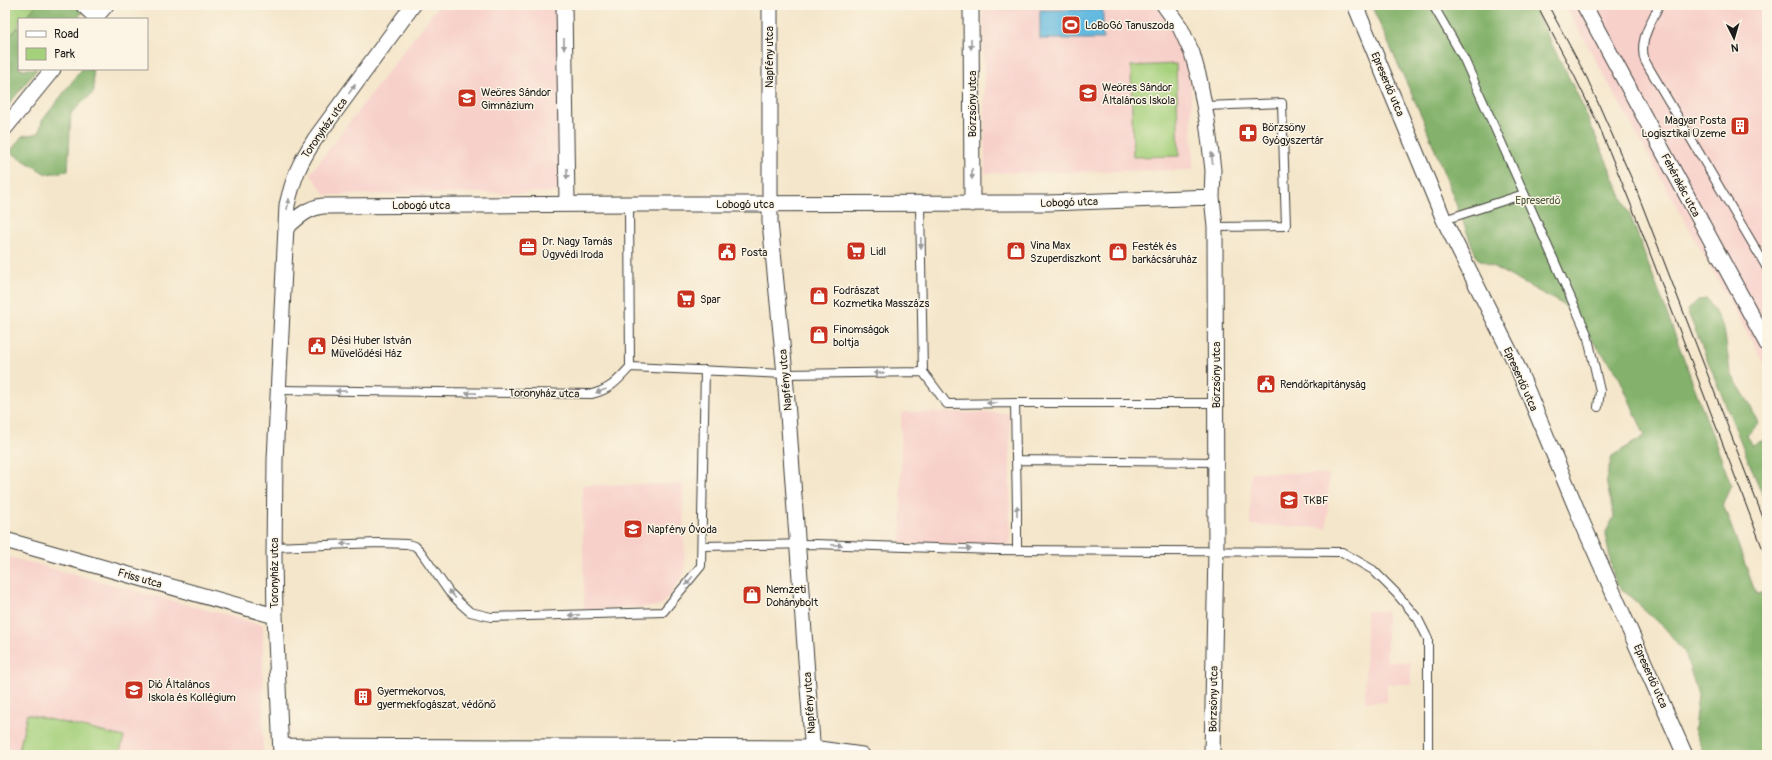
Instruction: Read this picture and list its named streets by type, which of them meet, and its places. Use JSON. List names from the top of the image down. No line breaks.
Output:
{"streets":{"street":["Napfény utca","Epreserdő utca","Börzsöny utca","Toronyház utca","Fehérakác utca","Lobogó utca","Friss utca"]},"crossings":[["Napfény utca","Lobogó utca"],["Börzsöny utca","Lobogó utca"],["Toronyház utca","Lobogó utca"],["Toronyház utca","Friss utca"]],"parks":["Epreserdő"],"places":{"sports":["LoBoGó Tanuszoda"],"school or university":["Weöres Sándor Általános Iskola","Weöres Sándor Gimnázium","TKBF","Napfény Óvoda","Dió Általános Iskola és Kollégium"],"building":["Magyar Posta Logisztikai Üzeme","Gyermekorvos, gyermekfogászat, védőnő"],"pharmacy":["Börzsöny Gyógyszertár"],"office":["Dr. Nagy Tamás Ügyvédi Iroda"],"supermarket":["Lidl","Spar"],"shop":["Vina Max Szuperdiszkont","Festék és barkácsáruház","Fodrászat Kozmetika Masszázs","Finomságok boltja","Nemzeti Dohánybolt"],"public building":["Posta","Dési Huber István Művelődési Ház","Rendőrkapitányság"]},"legend":["Road","Park"],"north":"bottom"}
